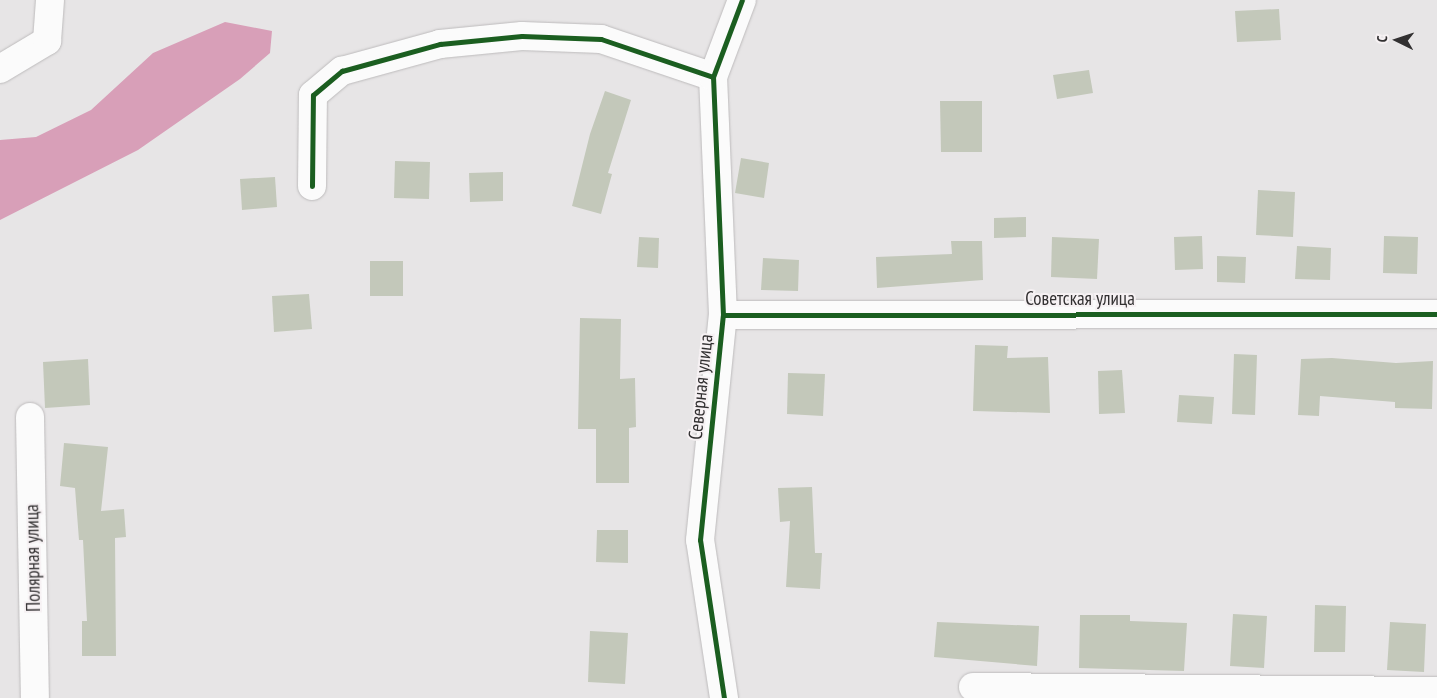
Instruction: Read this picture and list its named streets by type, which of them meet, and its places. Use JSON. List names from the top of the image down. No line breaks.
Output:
{"streets":{"street":["Советская улица","Северная улица","Полярная улица"]},"crossings":[["Советская улица","Северная улица"]],"north":"left"}
